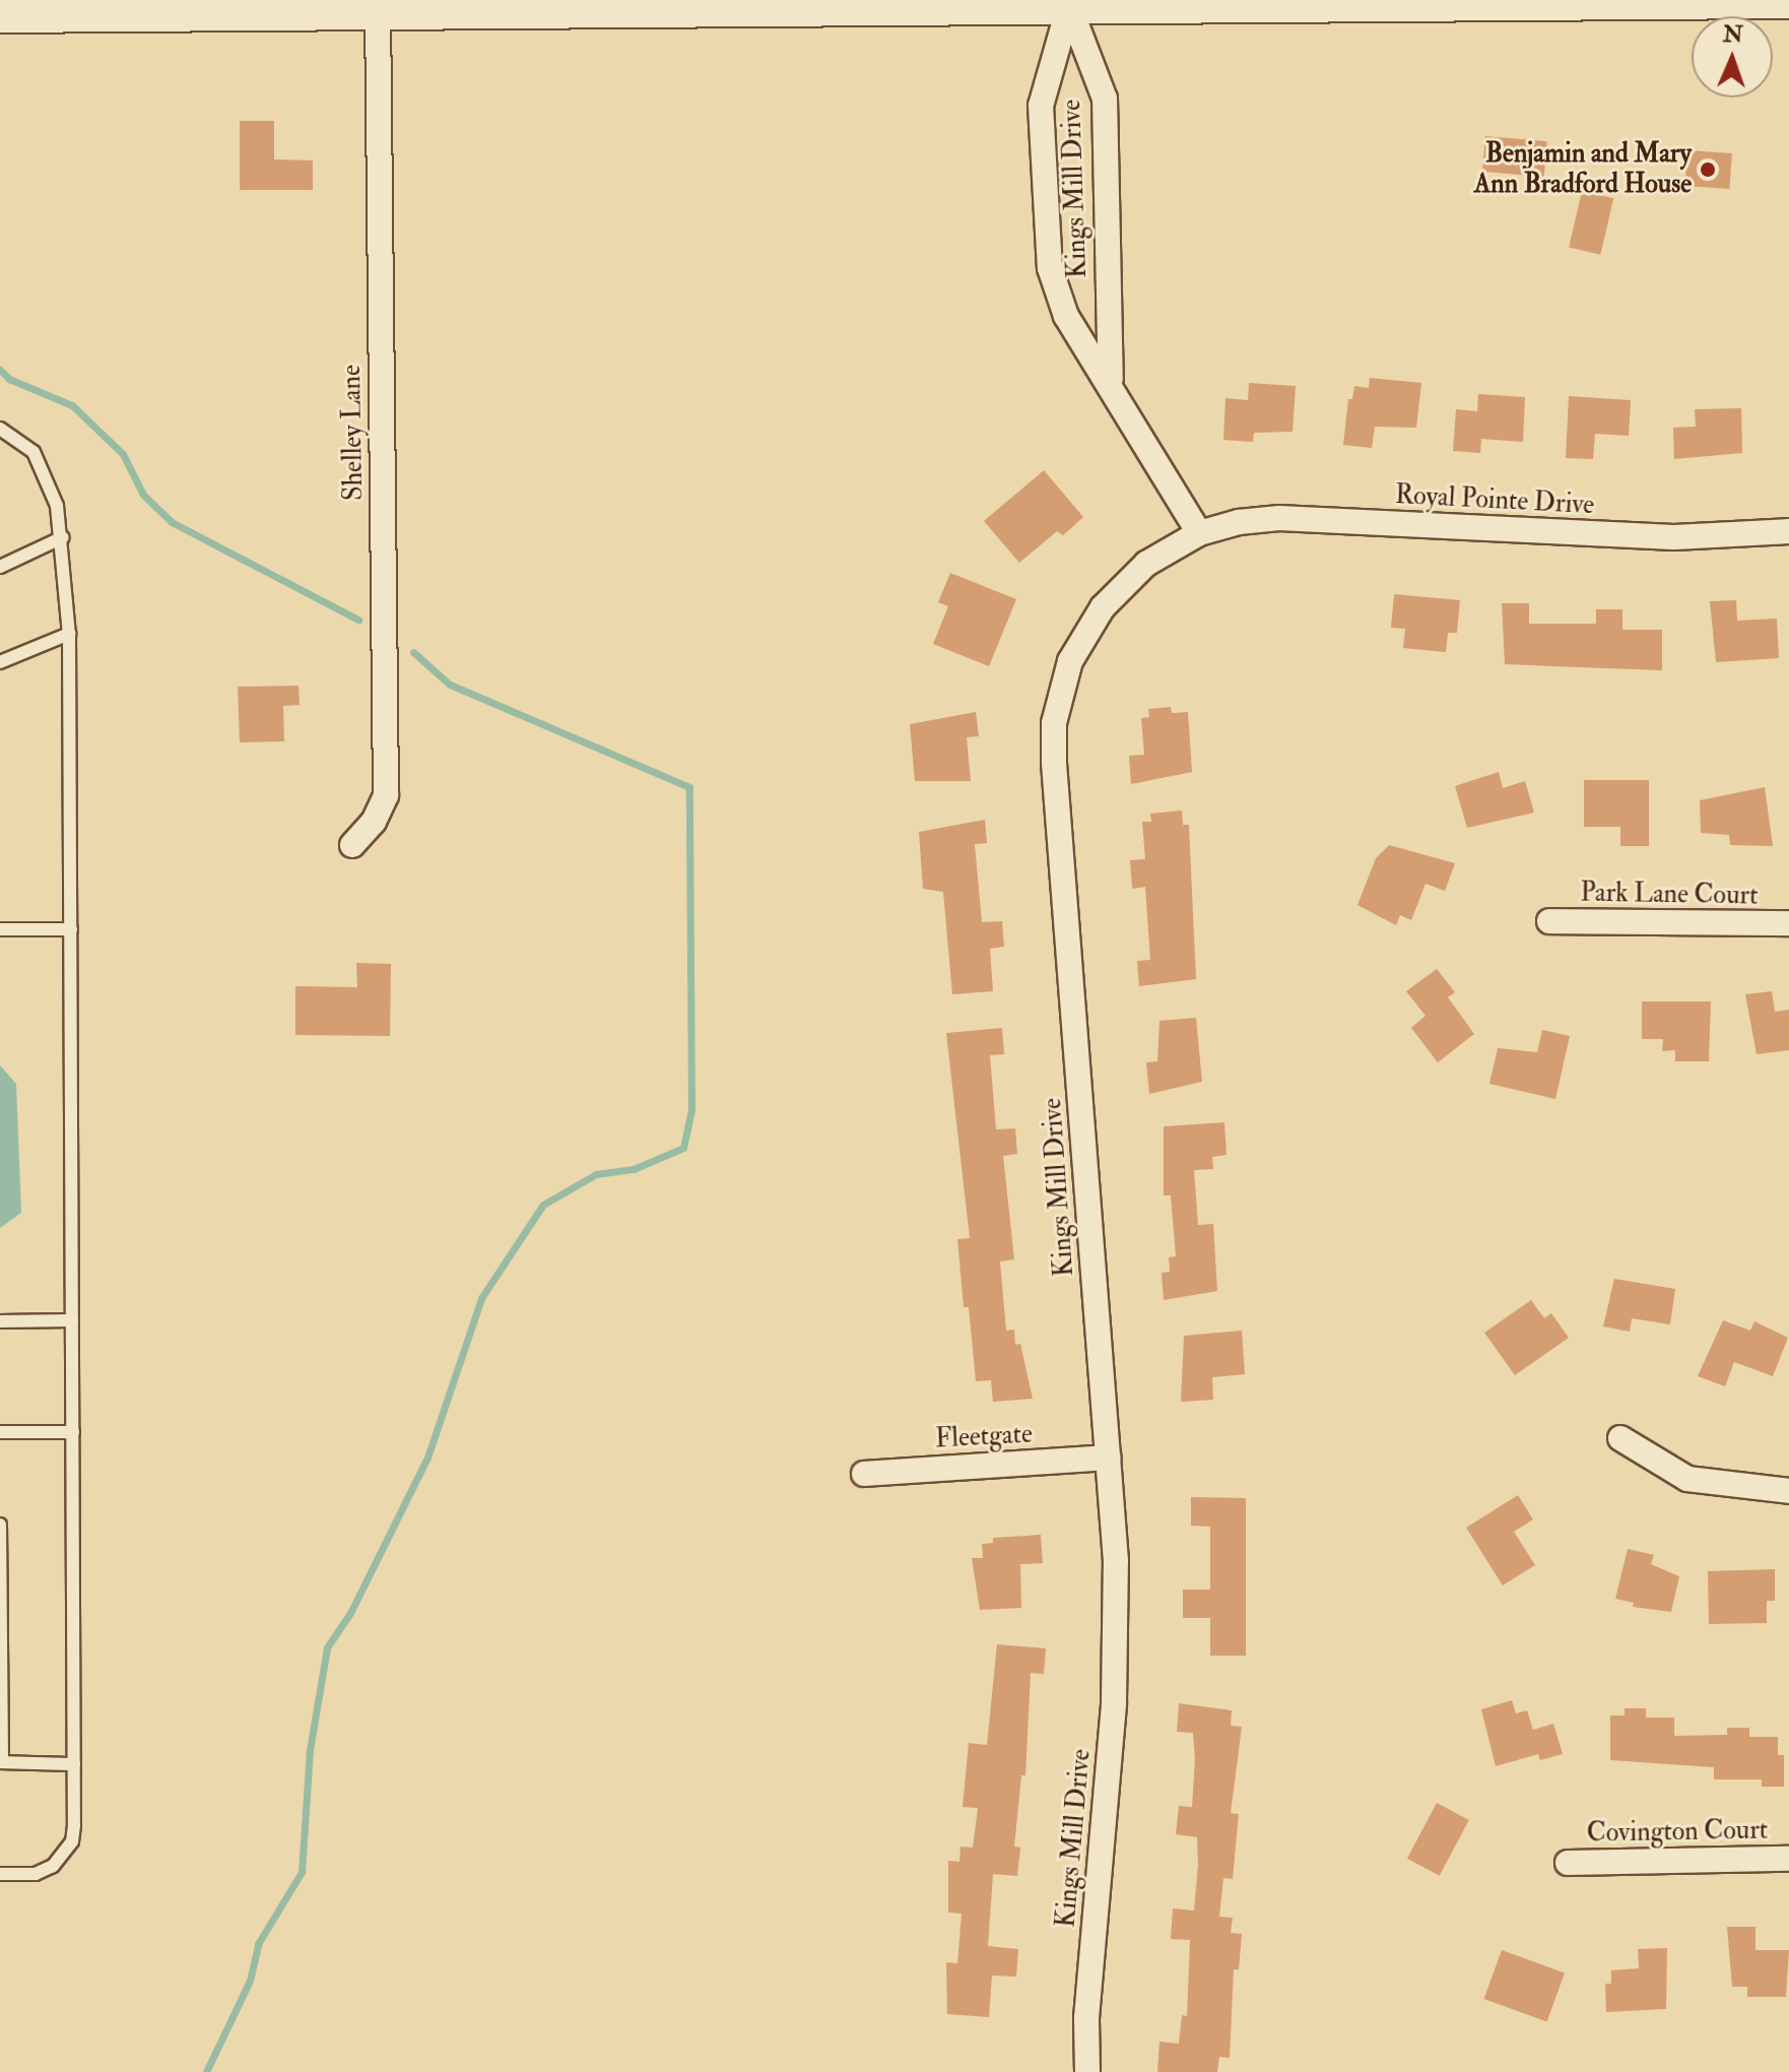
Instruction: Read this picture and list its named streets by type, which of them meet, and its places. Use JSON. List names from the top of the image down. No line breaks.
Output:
{"streets":{"street":["Kings Mill Drive","Shelley Lane","Royal Pointe Drive","Park Lane Court","Fleetgate","Covington Court"]},"crossings":[["Kings Mill Drive","Royal Pointe Drive"],["Kings Mill Drive","Fleetgate"]],"places":["Benjamin and Mary Ann Bradford House"],"north":"top"}
